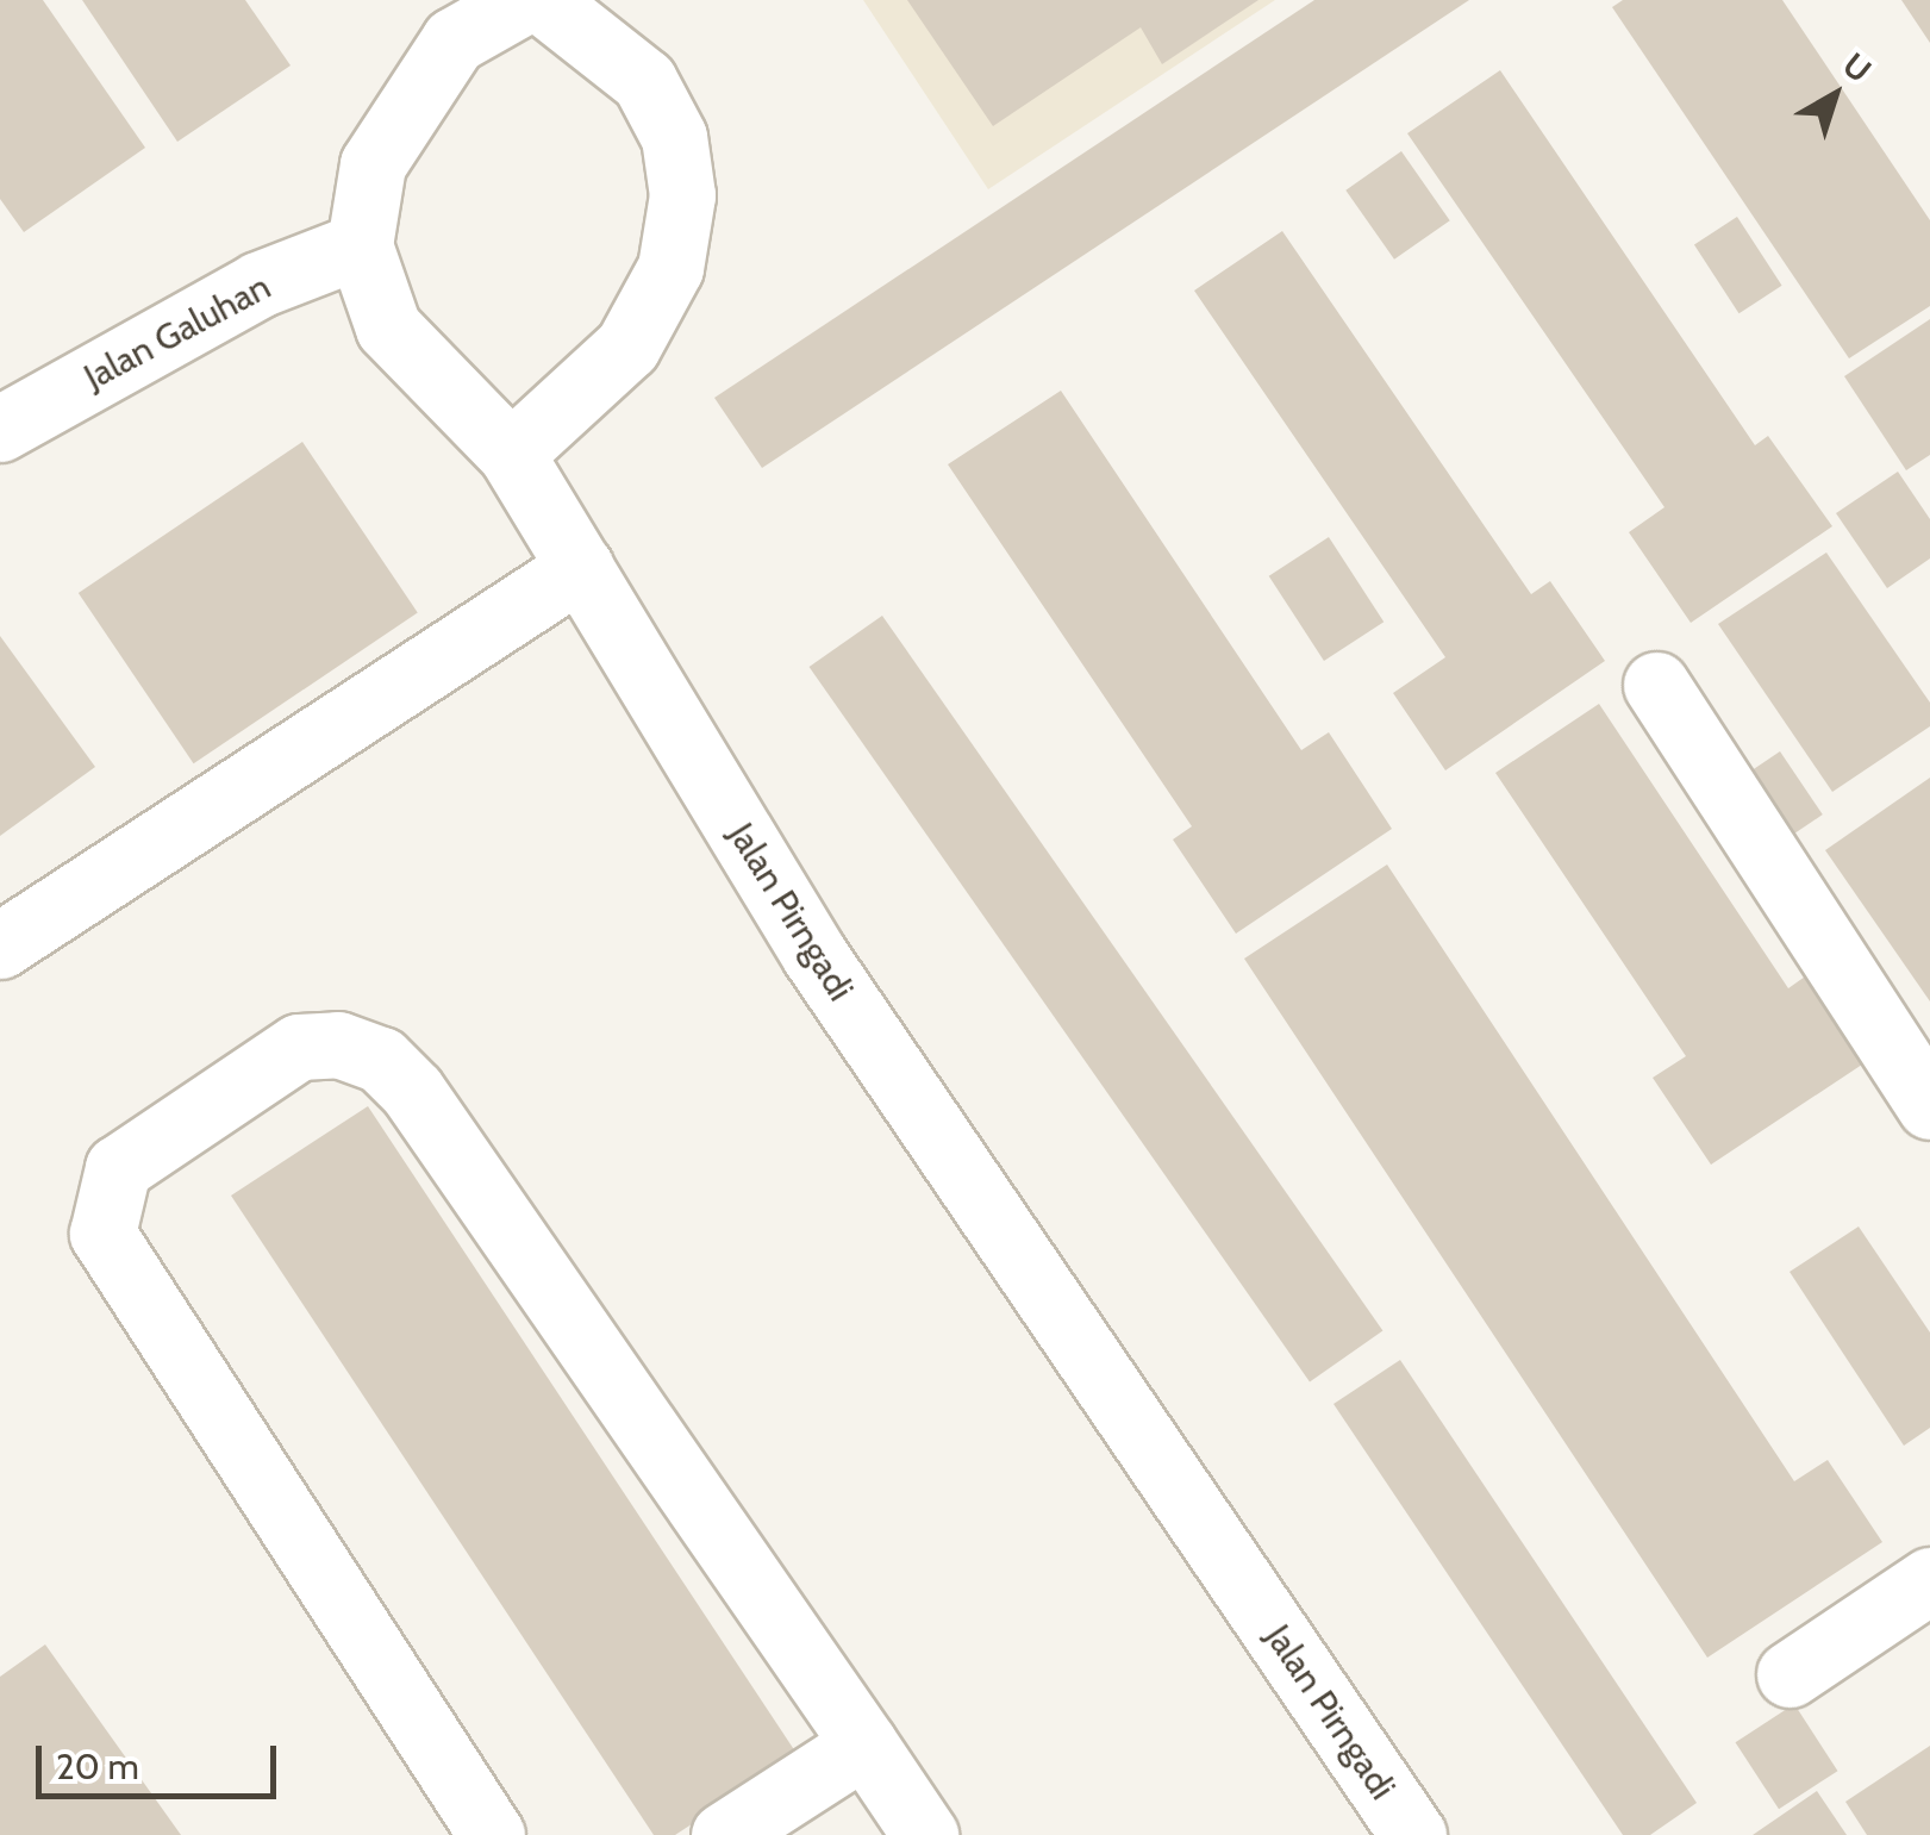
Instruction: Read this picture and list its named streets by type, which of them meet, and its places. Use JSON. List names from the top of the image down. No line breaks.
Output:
{"streets":{"street":["Jalan Galuhan","Jalan Pirngadi"]},"crossings":[["Jalan Galuhan","Jalan Pirngadi"]],"scale_bar":"20 m","north":"top right"}
